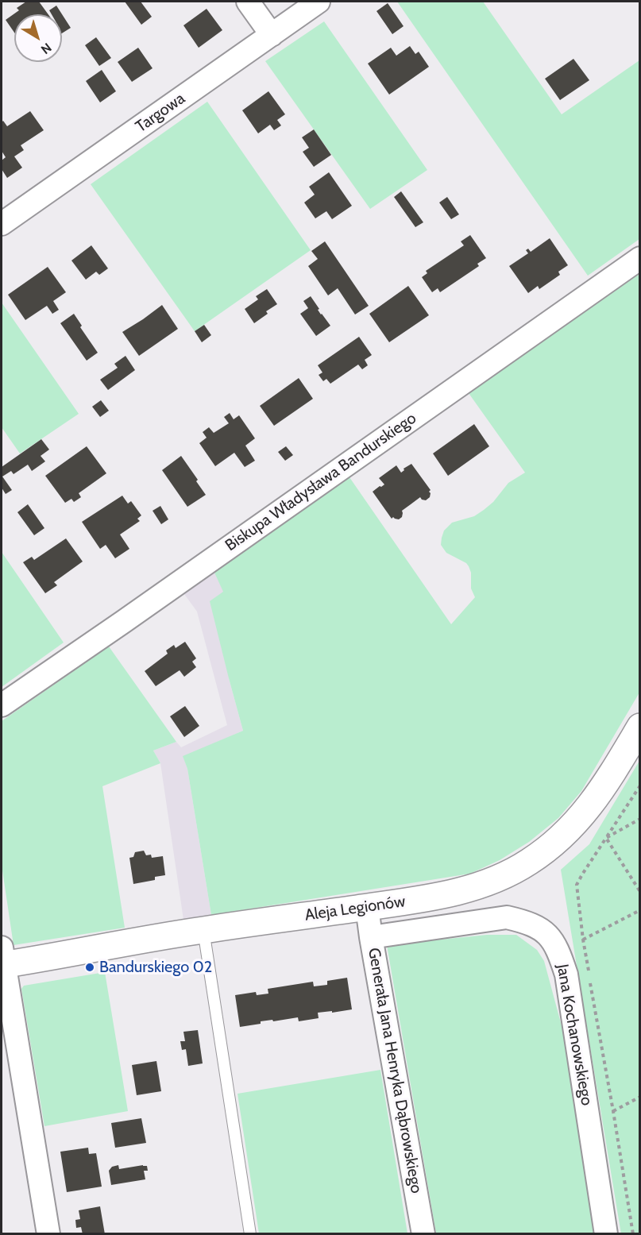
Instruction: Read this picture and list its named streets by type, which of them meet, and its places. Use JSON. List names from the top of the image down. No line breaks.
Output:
{"streets":{"street":["Targowa","Biskupa Władysława Bandurskiego","Aleja Legionów","Jana Kochanowskiego","Generała Jana Henryka Dąbrowskiego"]},"crossings":[["Aleja Legionów","Generała Jana Henryka Dąbrowskiego"],["Jana Kochanowskiego","Generała Jana Henryka Dąbrowskiego"]],"places":["Bandurskiego 02"],"north":"bottom right"}
